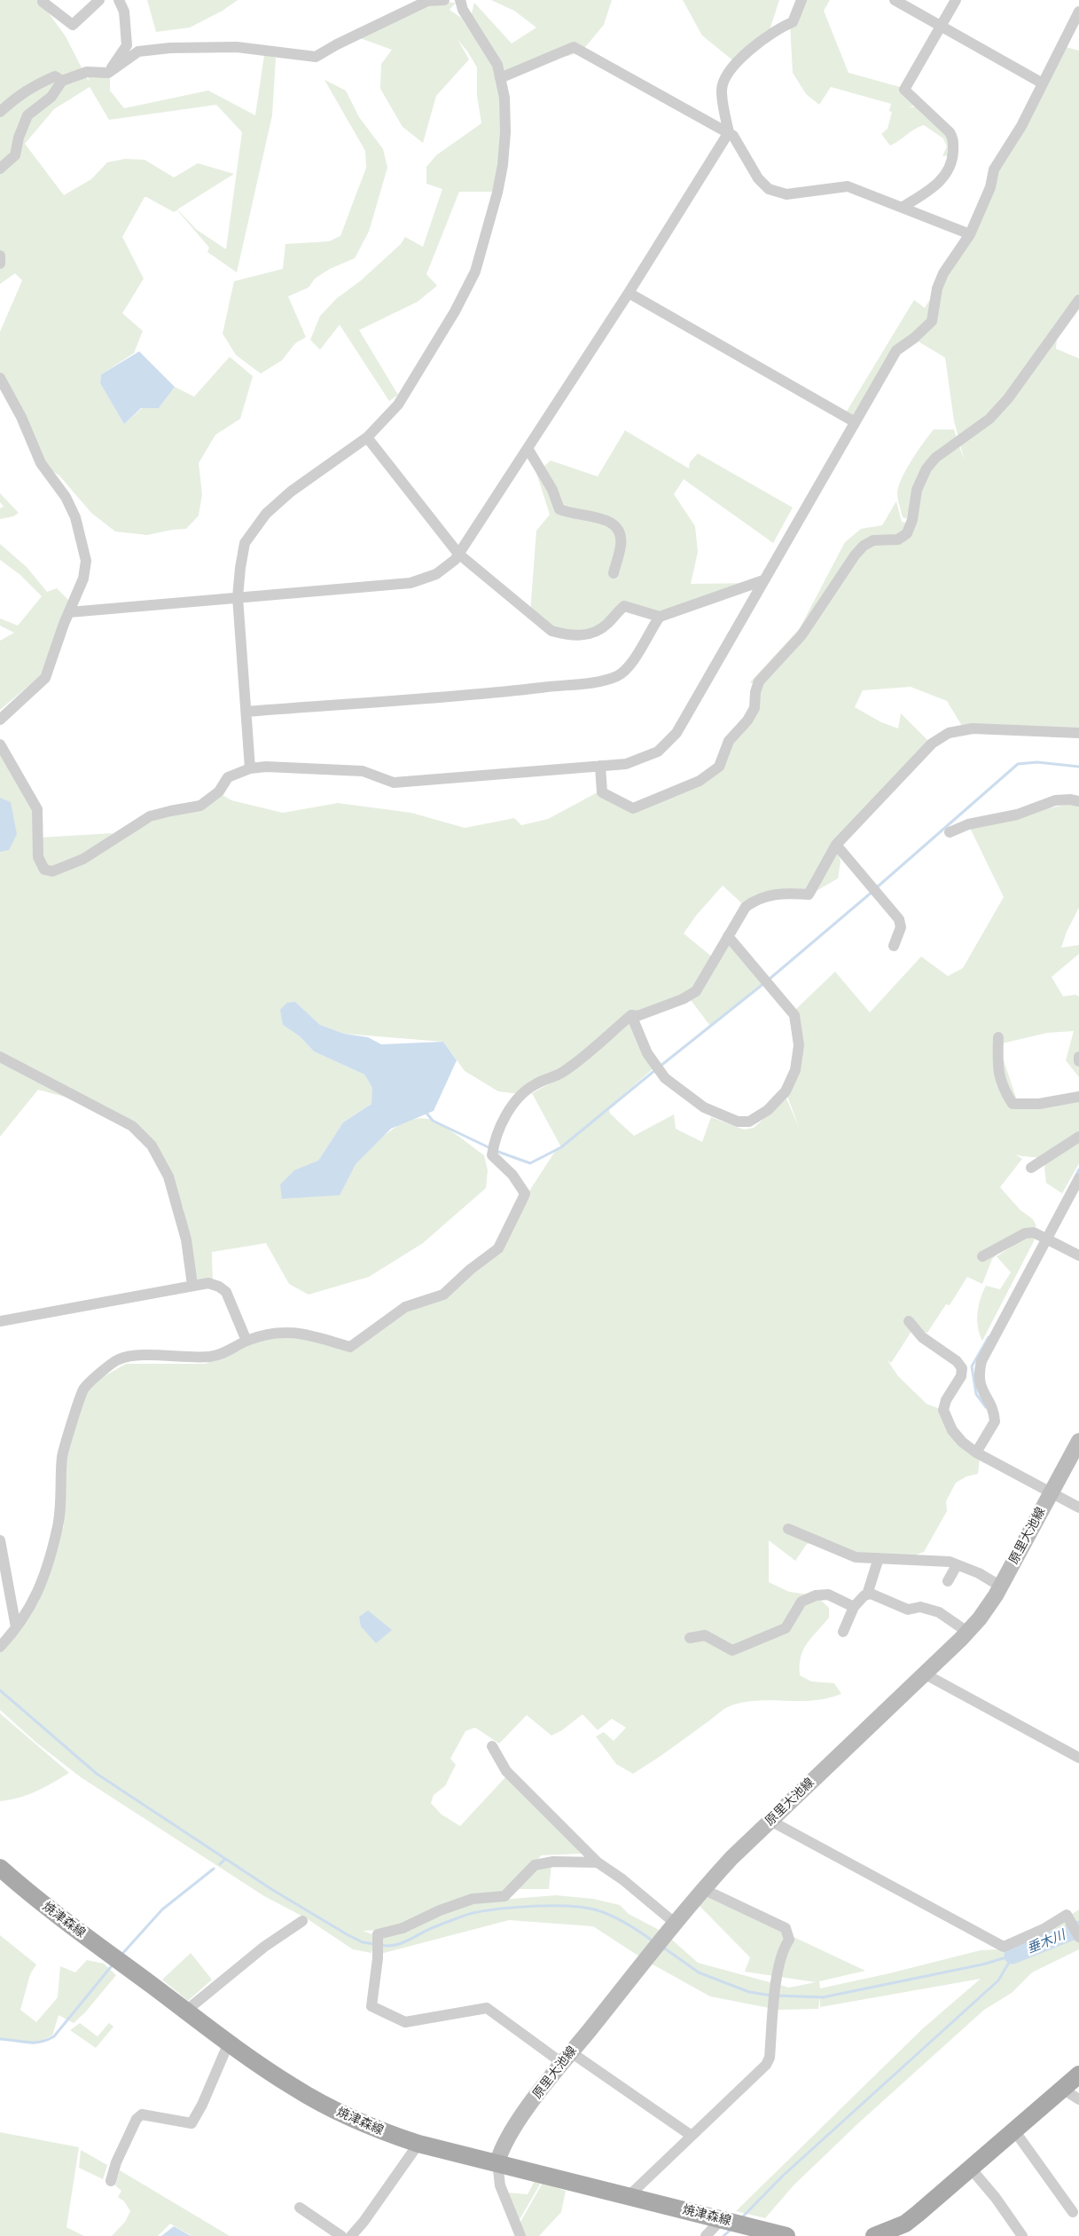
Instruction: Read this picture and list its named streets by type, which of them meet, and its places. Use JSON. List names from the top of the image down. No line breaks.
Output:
{"streets":{"main road":["原里大池線","焼津森線"]},"crossings":[["原里大池線","焼津森線"]],"water":["垂木川"]}
